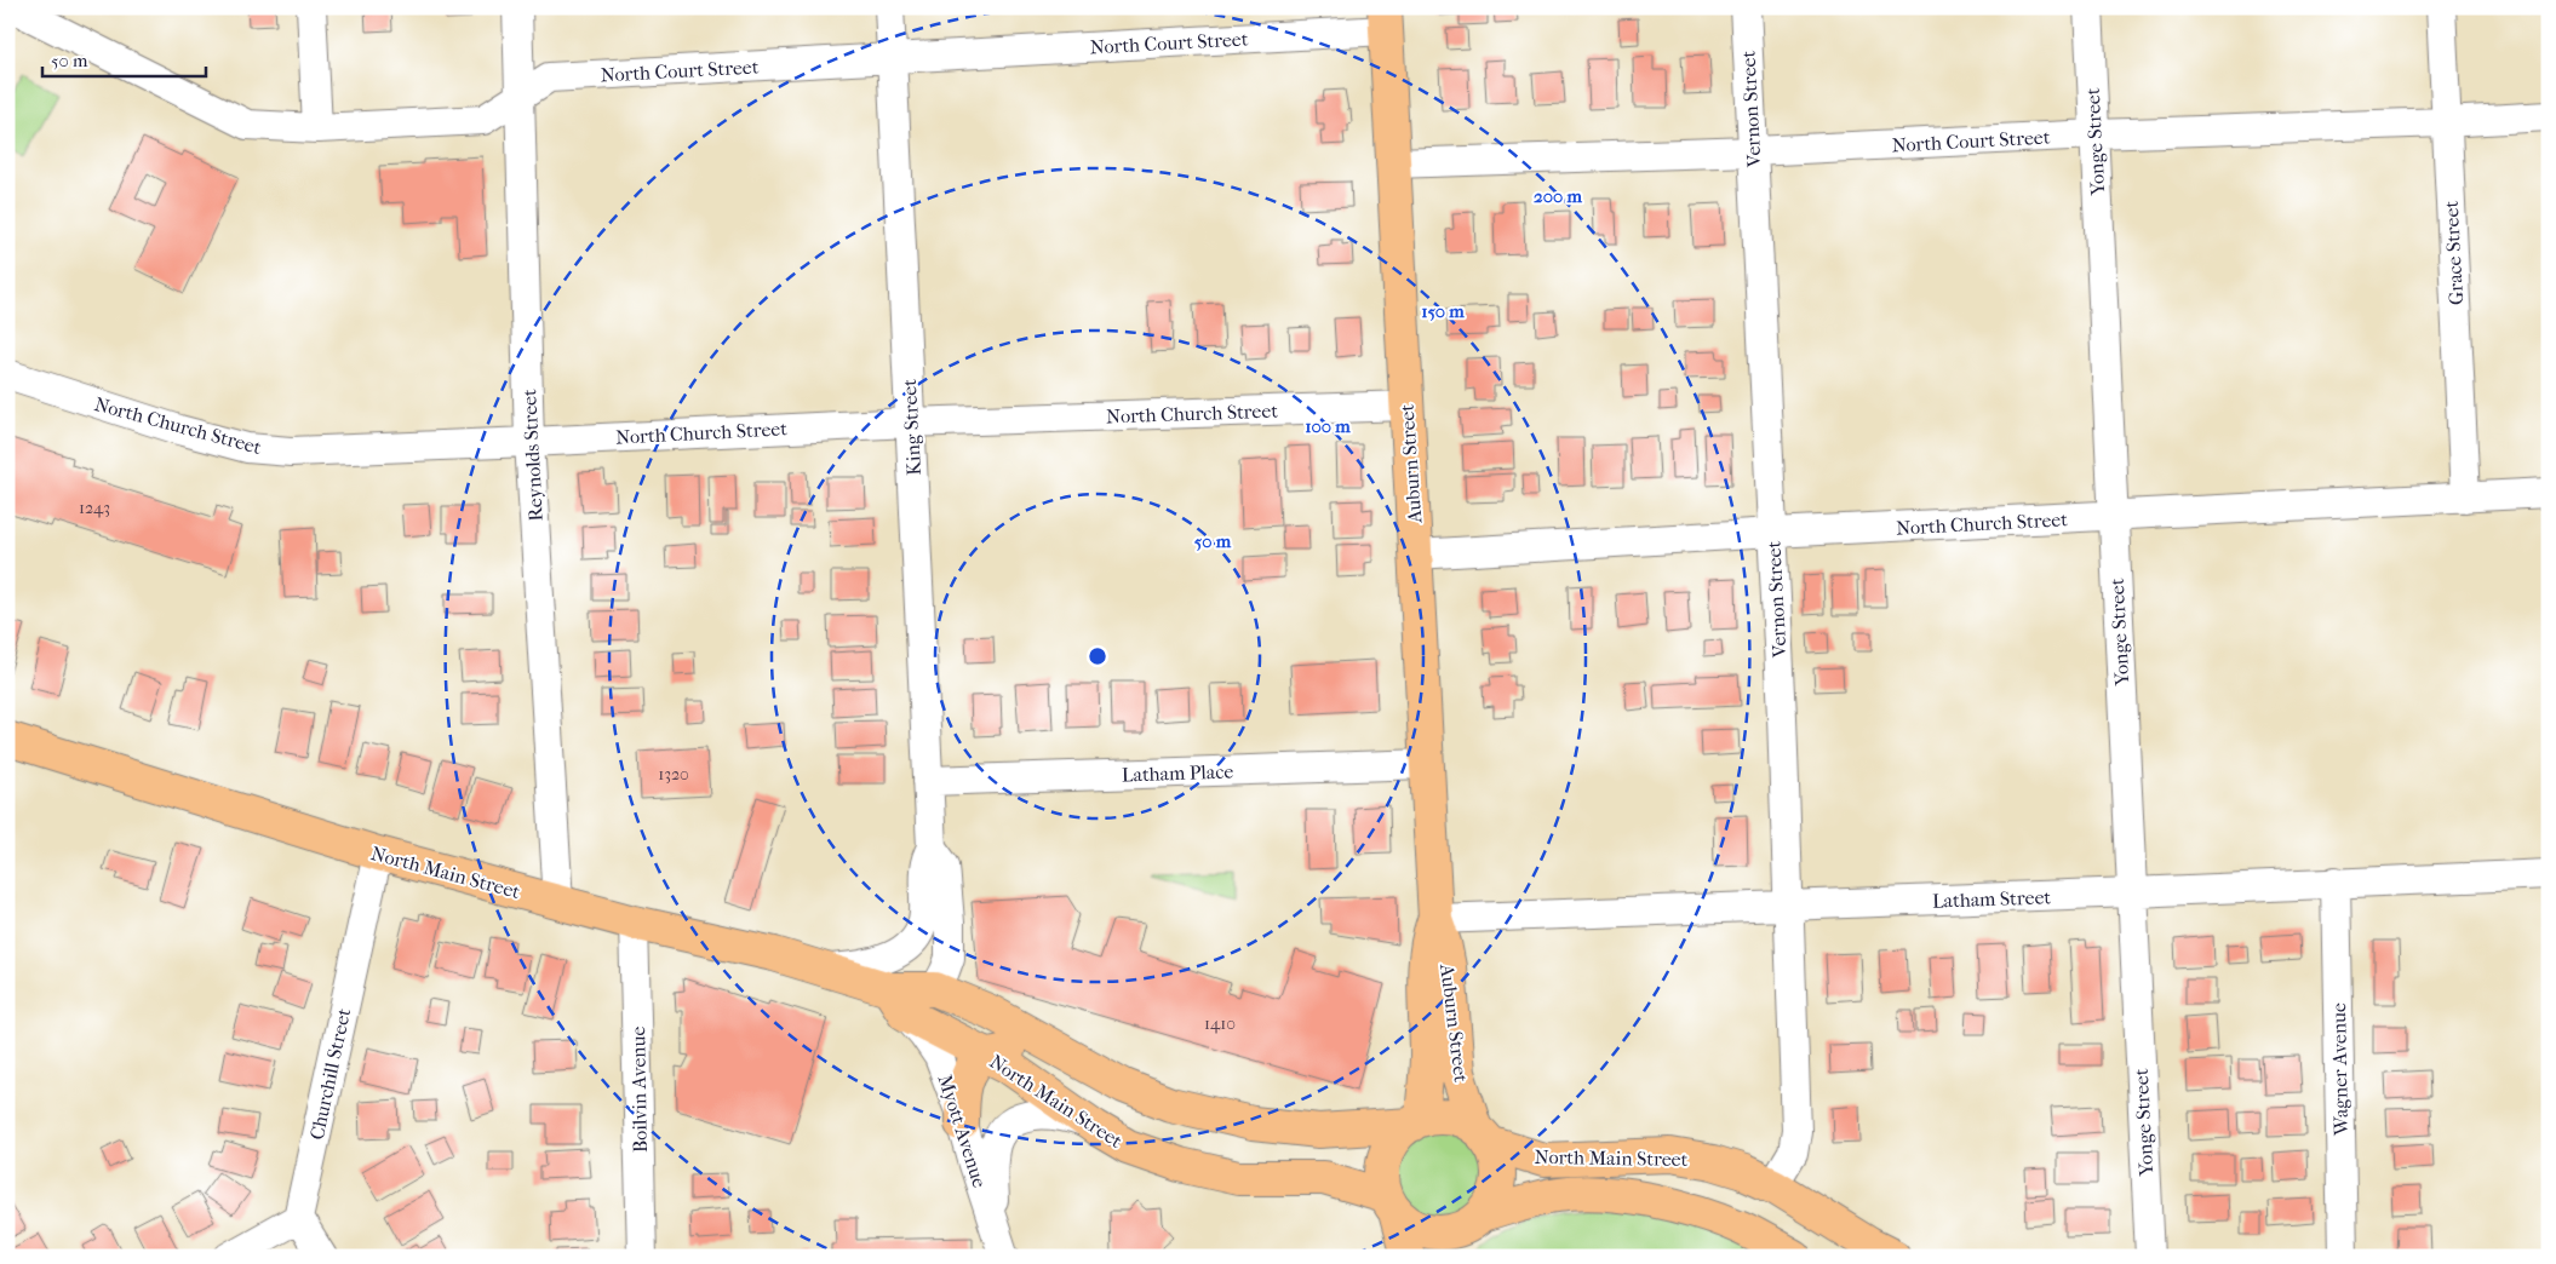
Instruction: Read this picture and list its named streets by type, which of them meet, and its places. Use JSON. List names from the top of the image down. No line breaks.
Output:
{"streets":{"main road":["Auburn Street","North Main Street"],"street":["North Court Street","Vernon Street","Yonge Street","Grace Street","North Church Street","King Street","Reynolds Street","Latham Place","Latham Street","Wagner Avenue","Churchill Street","Boilvin Avenue","Myott Avenue"]},"crossings":[["North Court Street","Vernon Street"],["North Court Street","Yonge Street"],["North Court Street","Grace Street"],["North Court Street","King Street"],["North Court Street","Reynolds Street"],["North Court Street","Auburn Street"],["Vernon Street","North Church Street"],["Vernon Street","North Main Street"],["Vernon Street","Latham Street"],["Yonge Street","North Church Street"],["Yonge Street","Latham Street"],["Grace Street","North Church Street"],["North Church Street","King Street"],["North Church Street","Reynolds Street"],["North Church Street","Auburn Street"],["King Street","Latham Place"],["King Street","North Main Street"],["Reynolds Street","North Main Street"],["Auburn Street","Latham Place"],["Auburn Street","North Main Street"],["Auburn Street","Latham Street"],["North Main Street","Churchill Street"],["North Main Street","Boilvin Avenue"],["North Main Street","Myott Avenue"],["Latham Street","Wagner Avenue"]],"house_numbers":["1243","1320","1410"],"scale_bar":"50 m","rings":["200 m","150 m","100 m","50 m"]}
